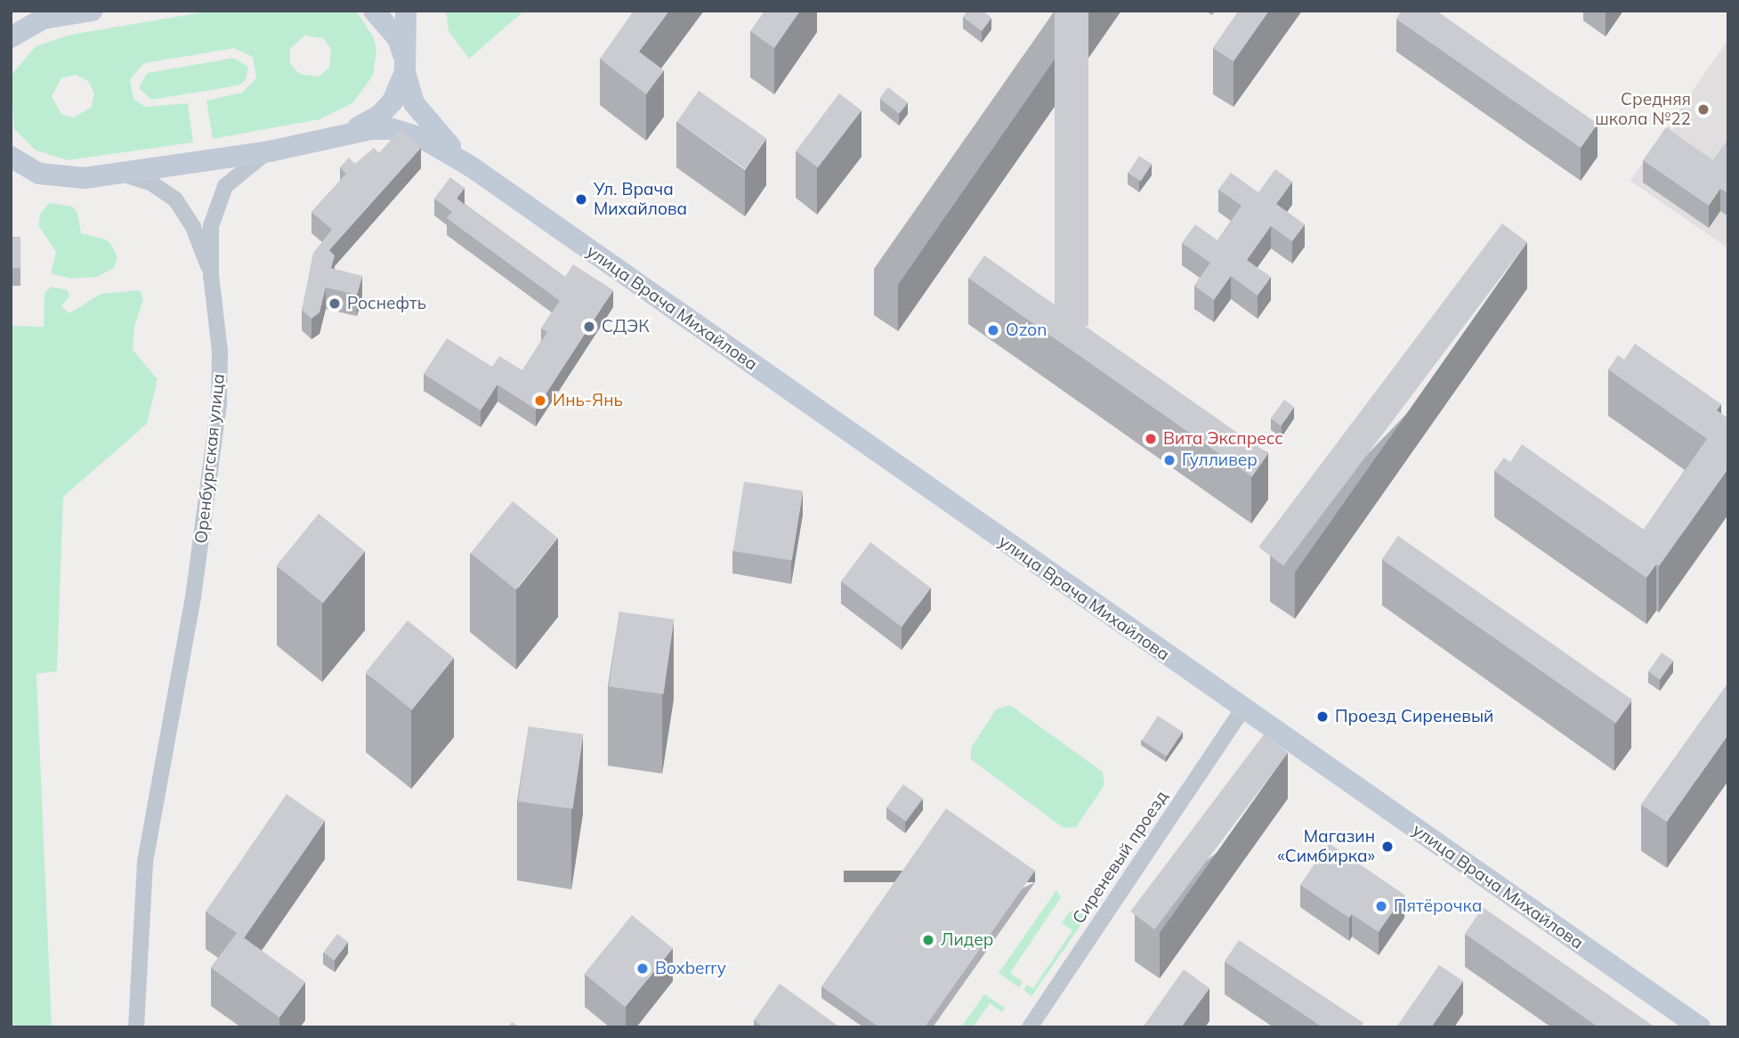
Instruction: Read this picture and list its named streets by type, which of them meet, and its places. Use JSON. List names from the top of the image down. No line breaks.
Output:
{"streets":{"main road":["улица Врача Михайлова","Оренбургская улица"],"street":["Сиреневый проезд"]},"crossings":[["улица Врача Михайлова","Оренбургская улица"],["улица Врача Михайлова","Сиреневый проезд"]],"places":["Средняя школа №22","Ул. Врача Михайлова","Роснефть","СДЭК","Ozon","Инь-Янь","Вита Экспресс","Гулливер","Проезд Сиреневый","Магазин «Симбирка»","Пятёрочка","Лидер","Boxberry"]}
